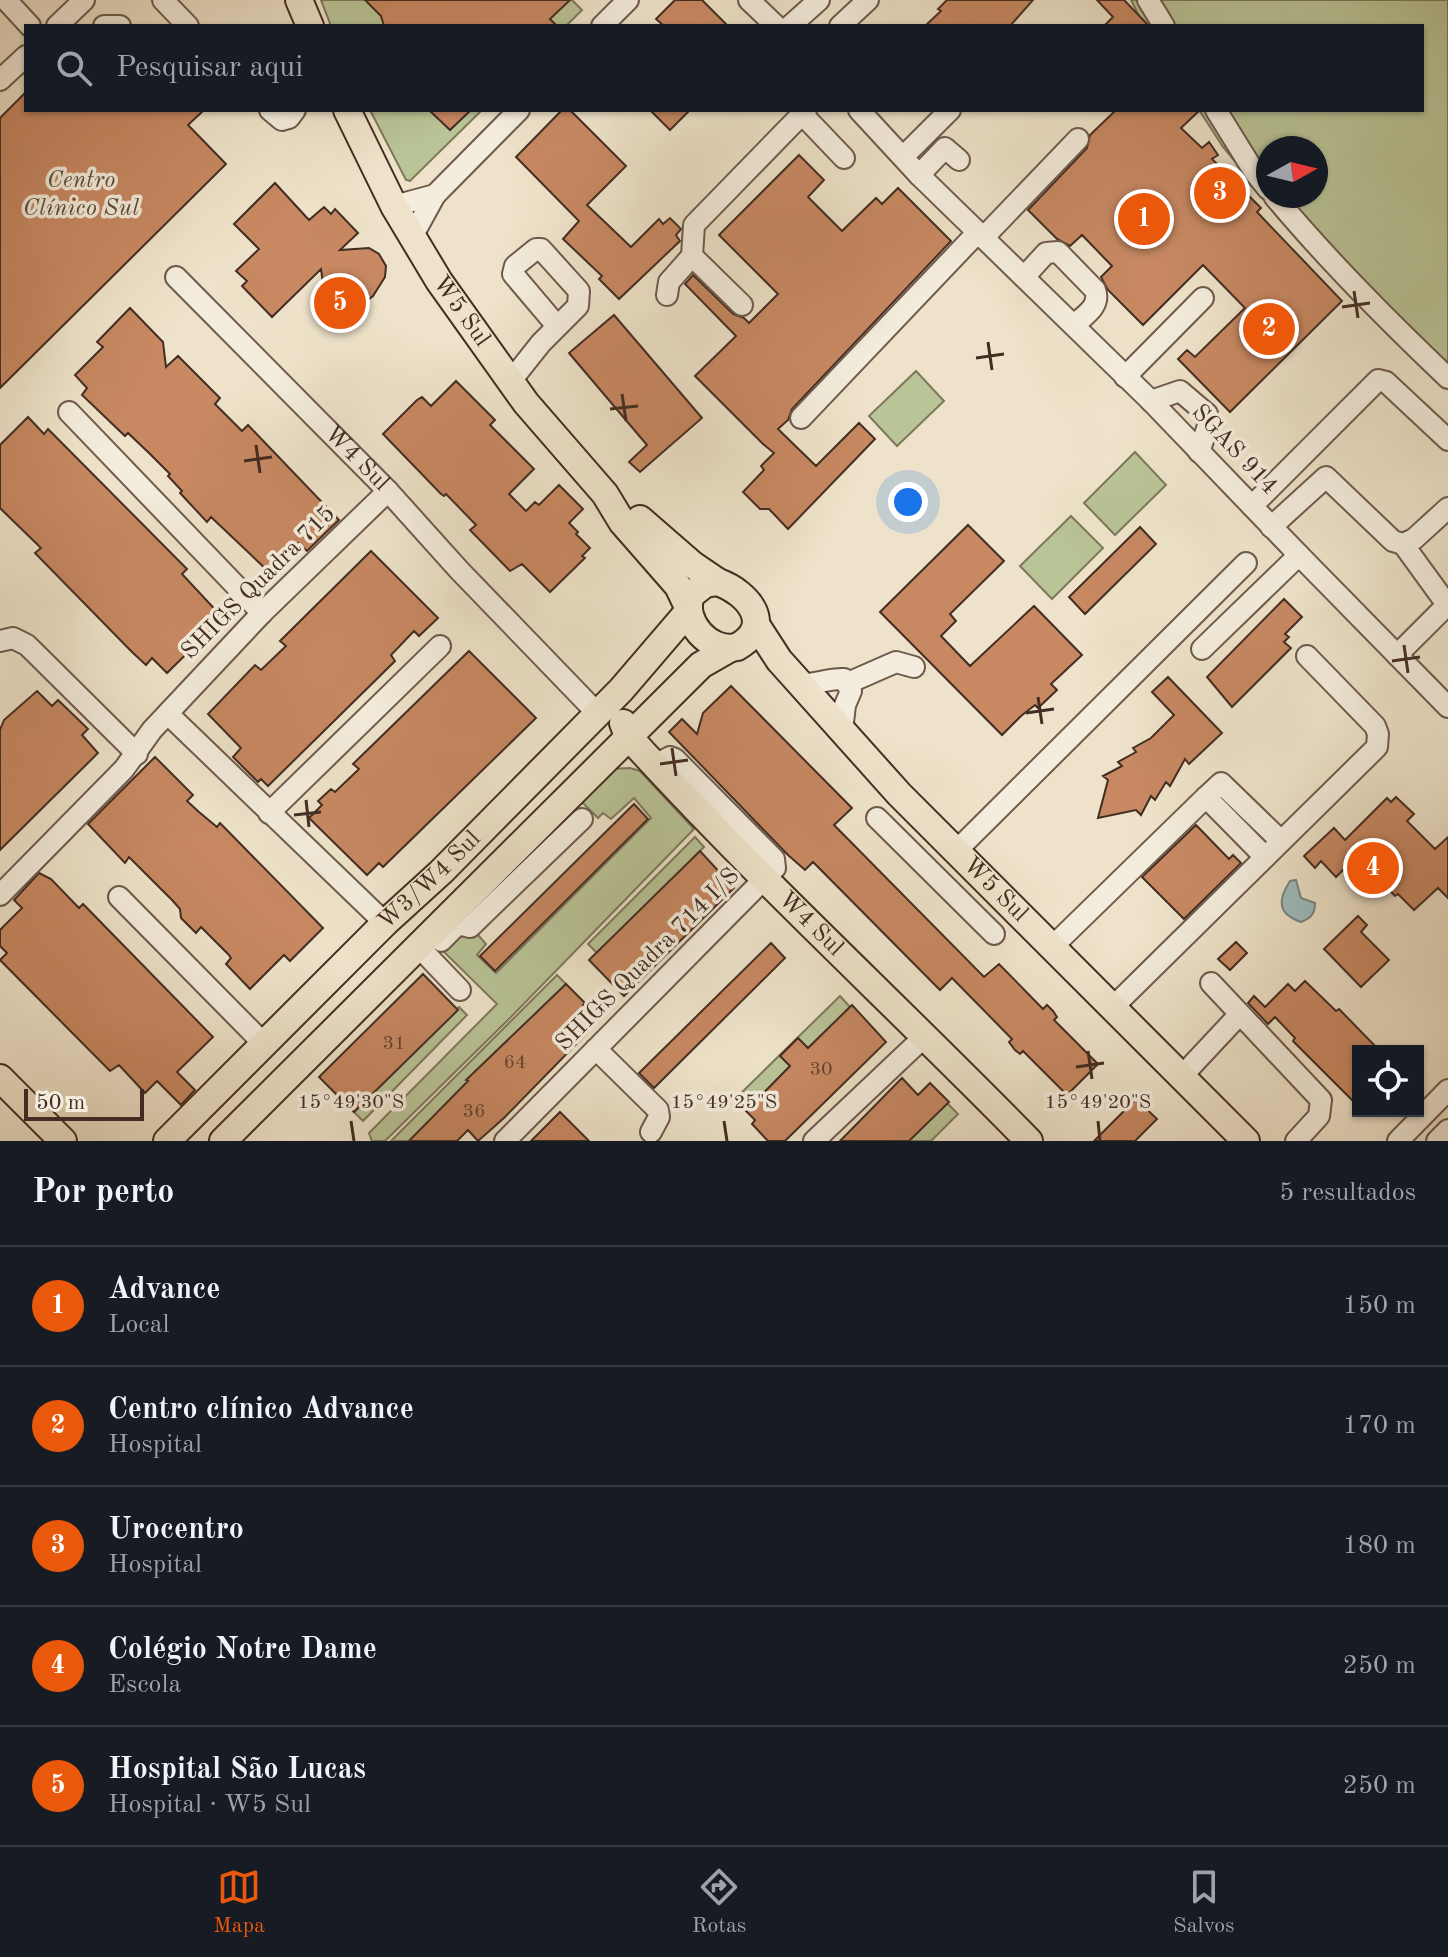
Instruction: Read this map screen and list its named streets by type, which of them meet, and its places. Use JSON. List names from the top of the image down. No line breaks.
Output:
{"streets":{"main road":["W5 Sul","W4 Sul","W3/W4 Sul"],"street":["SGAS 914","SHIGS Quadra 715","SHIGS Quadra 714 I/S"]},"crossings":[["W5 Sul","W3/W4 Sul"],["W4 Sul","SHIGS Quadra 715"],["W4 Sul","W3/W4 Sul"],["W4 Sul","SHIGS Quadra 714 I/S"]],"parks":["Centro Clínico Sul"],"house_numbers":["31","64","30","36"],"scale_bar":"50 m","north":"right","page":{"search":"Pesquisar aqui","pins":["3","1","5","2","4"],"scale":"50 m","heading":["Por perto","5 resultados"],"list":[{"mark":"1","name":"Advance","note":"Local","value":"150 m"},{"mark":"2","name":"Centro clínico Advance","note":"Hospital","value":"170 m"},{"mark":"3","name":"Urocentro","note":"Hospital","value":"180 m"},{"mark":"4","name":"Colégio Notre Dame","note":"Escola","value":"250 m"},{"mark":"5","name":"Hospital São Lucas","note":"Hospital · W5 Sul","value":"250 m"}],"nav":["Mapa","Rotas","Salvos"]},"coordinates":["15°49'30\"S","15°49'25\"S","15°49'20\"S"]}
